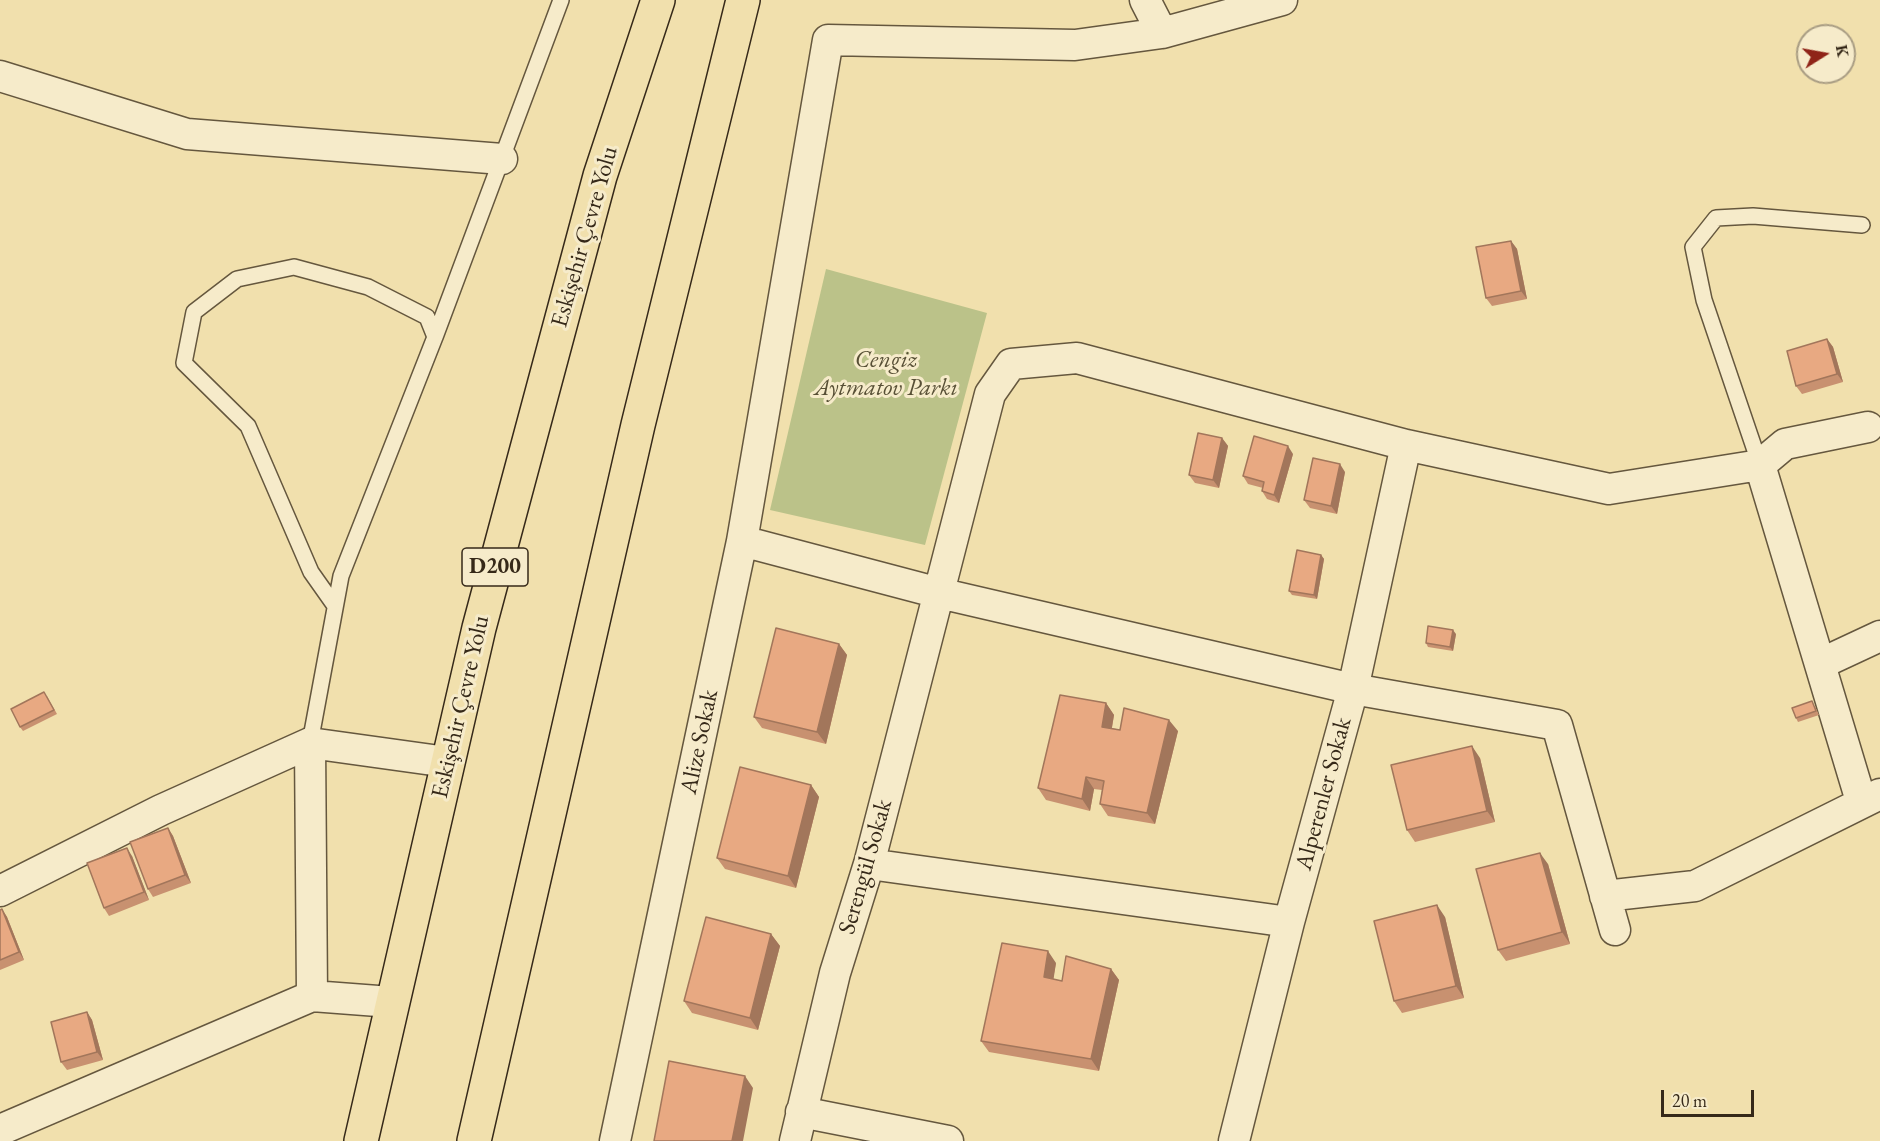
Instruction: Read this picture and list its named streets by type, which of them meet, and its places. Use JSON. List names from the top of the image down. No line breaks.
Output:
{"streets":{"highway":["Eskişehir Çevre Yolu","D200"],"street":["Alize Sokak","Alperenler Sokak","Serengül Sokak"]},"crossings":[["Alperenler Sokak","Serengül Sokak"]],"parks":["Cengiz Aytmatov Parkı"],"scale_bar":"20 m","north":"right"}
